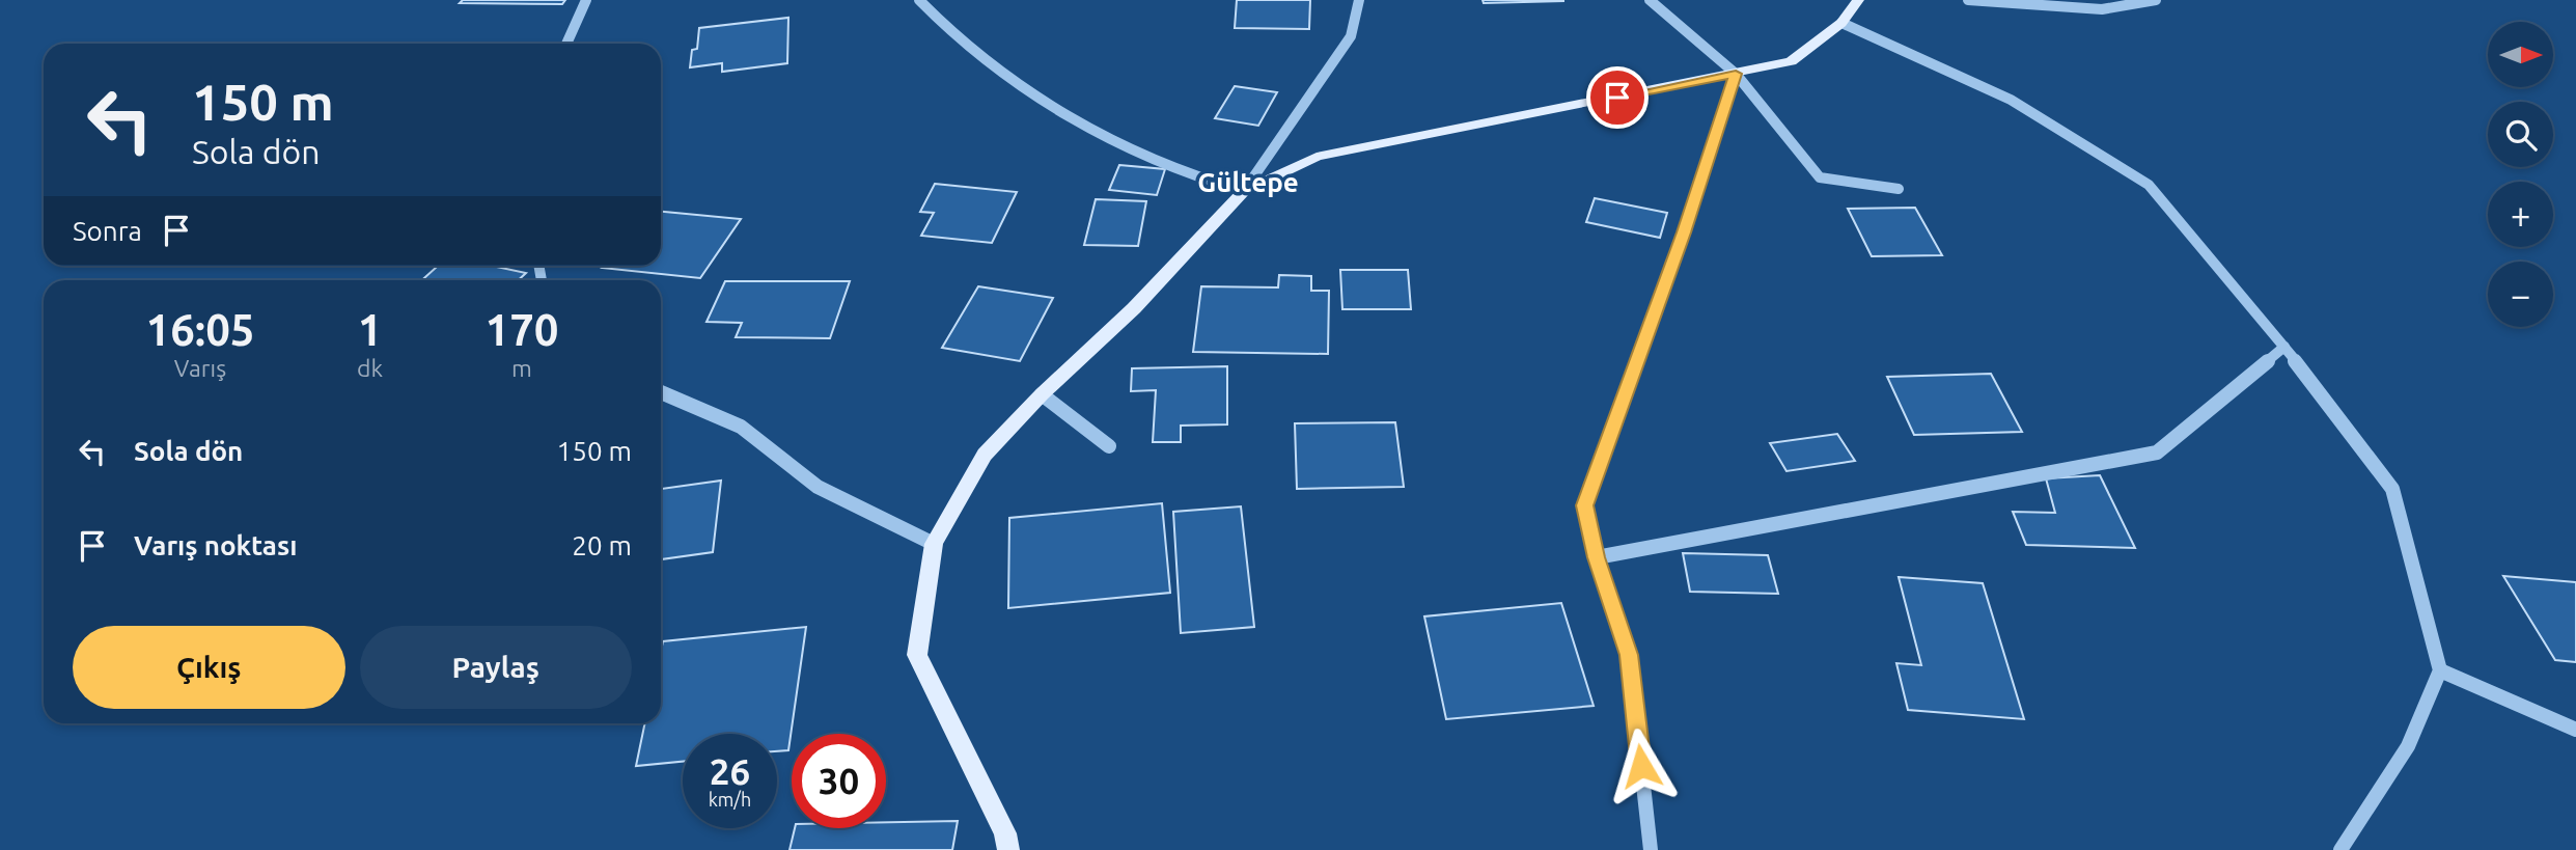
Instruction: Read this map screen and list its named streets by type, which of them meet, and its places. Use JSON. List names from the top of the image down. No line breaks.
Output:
{"districts":["Gültepe"],"north":"right","page":{"map_buttons":["+","−"],"turn":["150 m","Sola dön"],"then":"Sonra","eta":["16:05","Varış","1","dk","170","m"],"list":[{"name":"Sola dön","value":"150 m"},{"name":"Varış noktası","value":"20 m"}],"buttons":["Çıkış","Paylaş"],"speed":"26 km/h","limit":"30"}}
